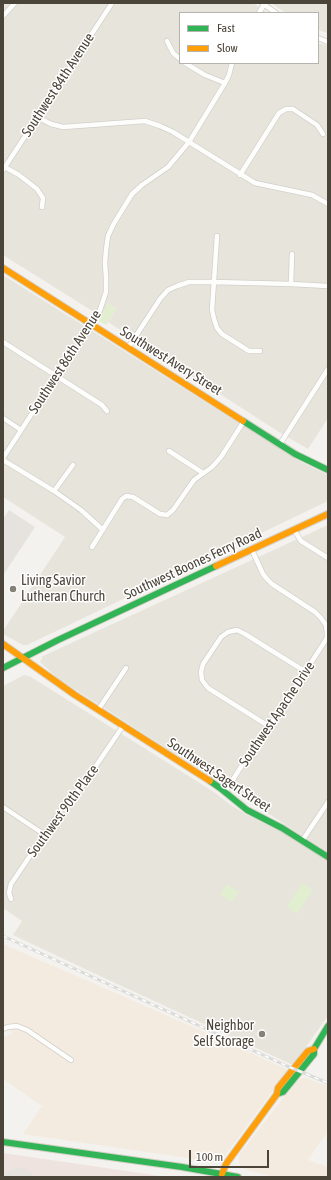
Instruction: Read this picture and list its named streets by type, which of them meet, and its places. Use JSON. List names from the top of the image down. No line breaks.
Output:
{"streets":{"main road":["Southwest Avery Street","Southwest Boones Ferry Road","Southwest Sagert Street"],"street":["Southwest 84th Avenue","Southwest 86th Avenue","Southwest Apache Drive","Southwest 90th Place"]},"crossings":[["Southwest Avery Street","Southwest 86th Avenue"],["Southwest Boones Ferry Road","Southwest Apache Drive"],["Southwest Boones Ferry Road","Southwest Sagert Street"],["Southwest Apache Drive","Southwest Sagert Street"],["Southwest Sagert Street","Southwest 90th Place"]],"places":["Living Savior Lutheran Church","Neighbor Self Storage"],"legend":["Fast","Slow"],"scale_bar":"100 m"}
